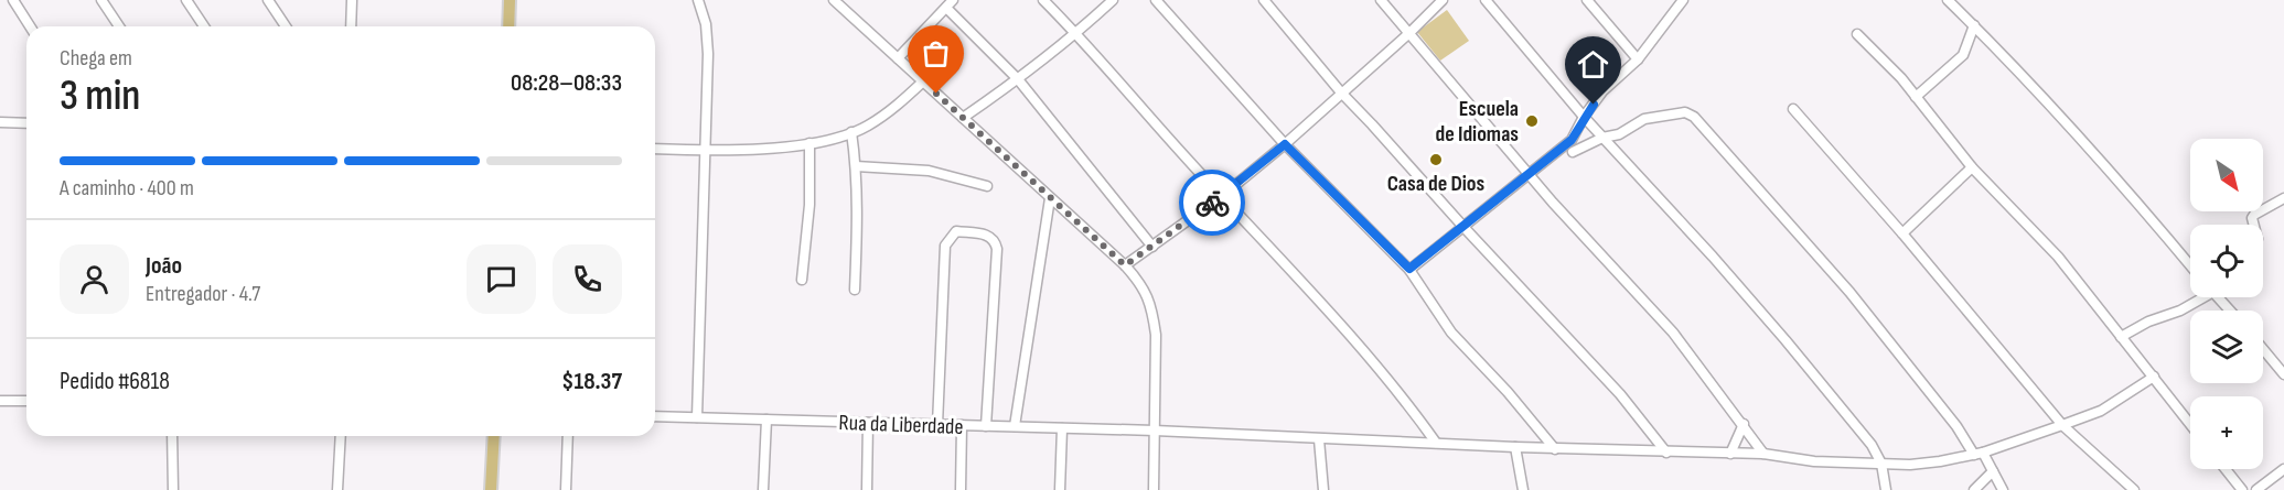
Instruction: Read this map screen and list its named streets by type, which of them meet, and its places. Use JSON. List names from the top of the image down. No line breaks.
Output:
{"streets":{"street":["Rua da Liberdade"]},"places":["Escuela de Idiomas","Casa de Dios"],"north":"bottom right","page":{"heading":["3 min","Chega em","08:28–08:33"],"panel":["João","Entregador · 4.7","Pedido #6818","$18.37"],"map_buttons":"+","bar":"A caminho · 400 m"}}
